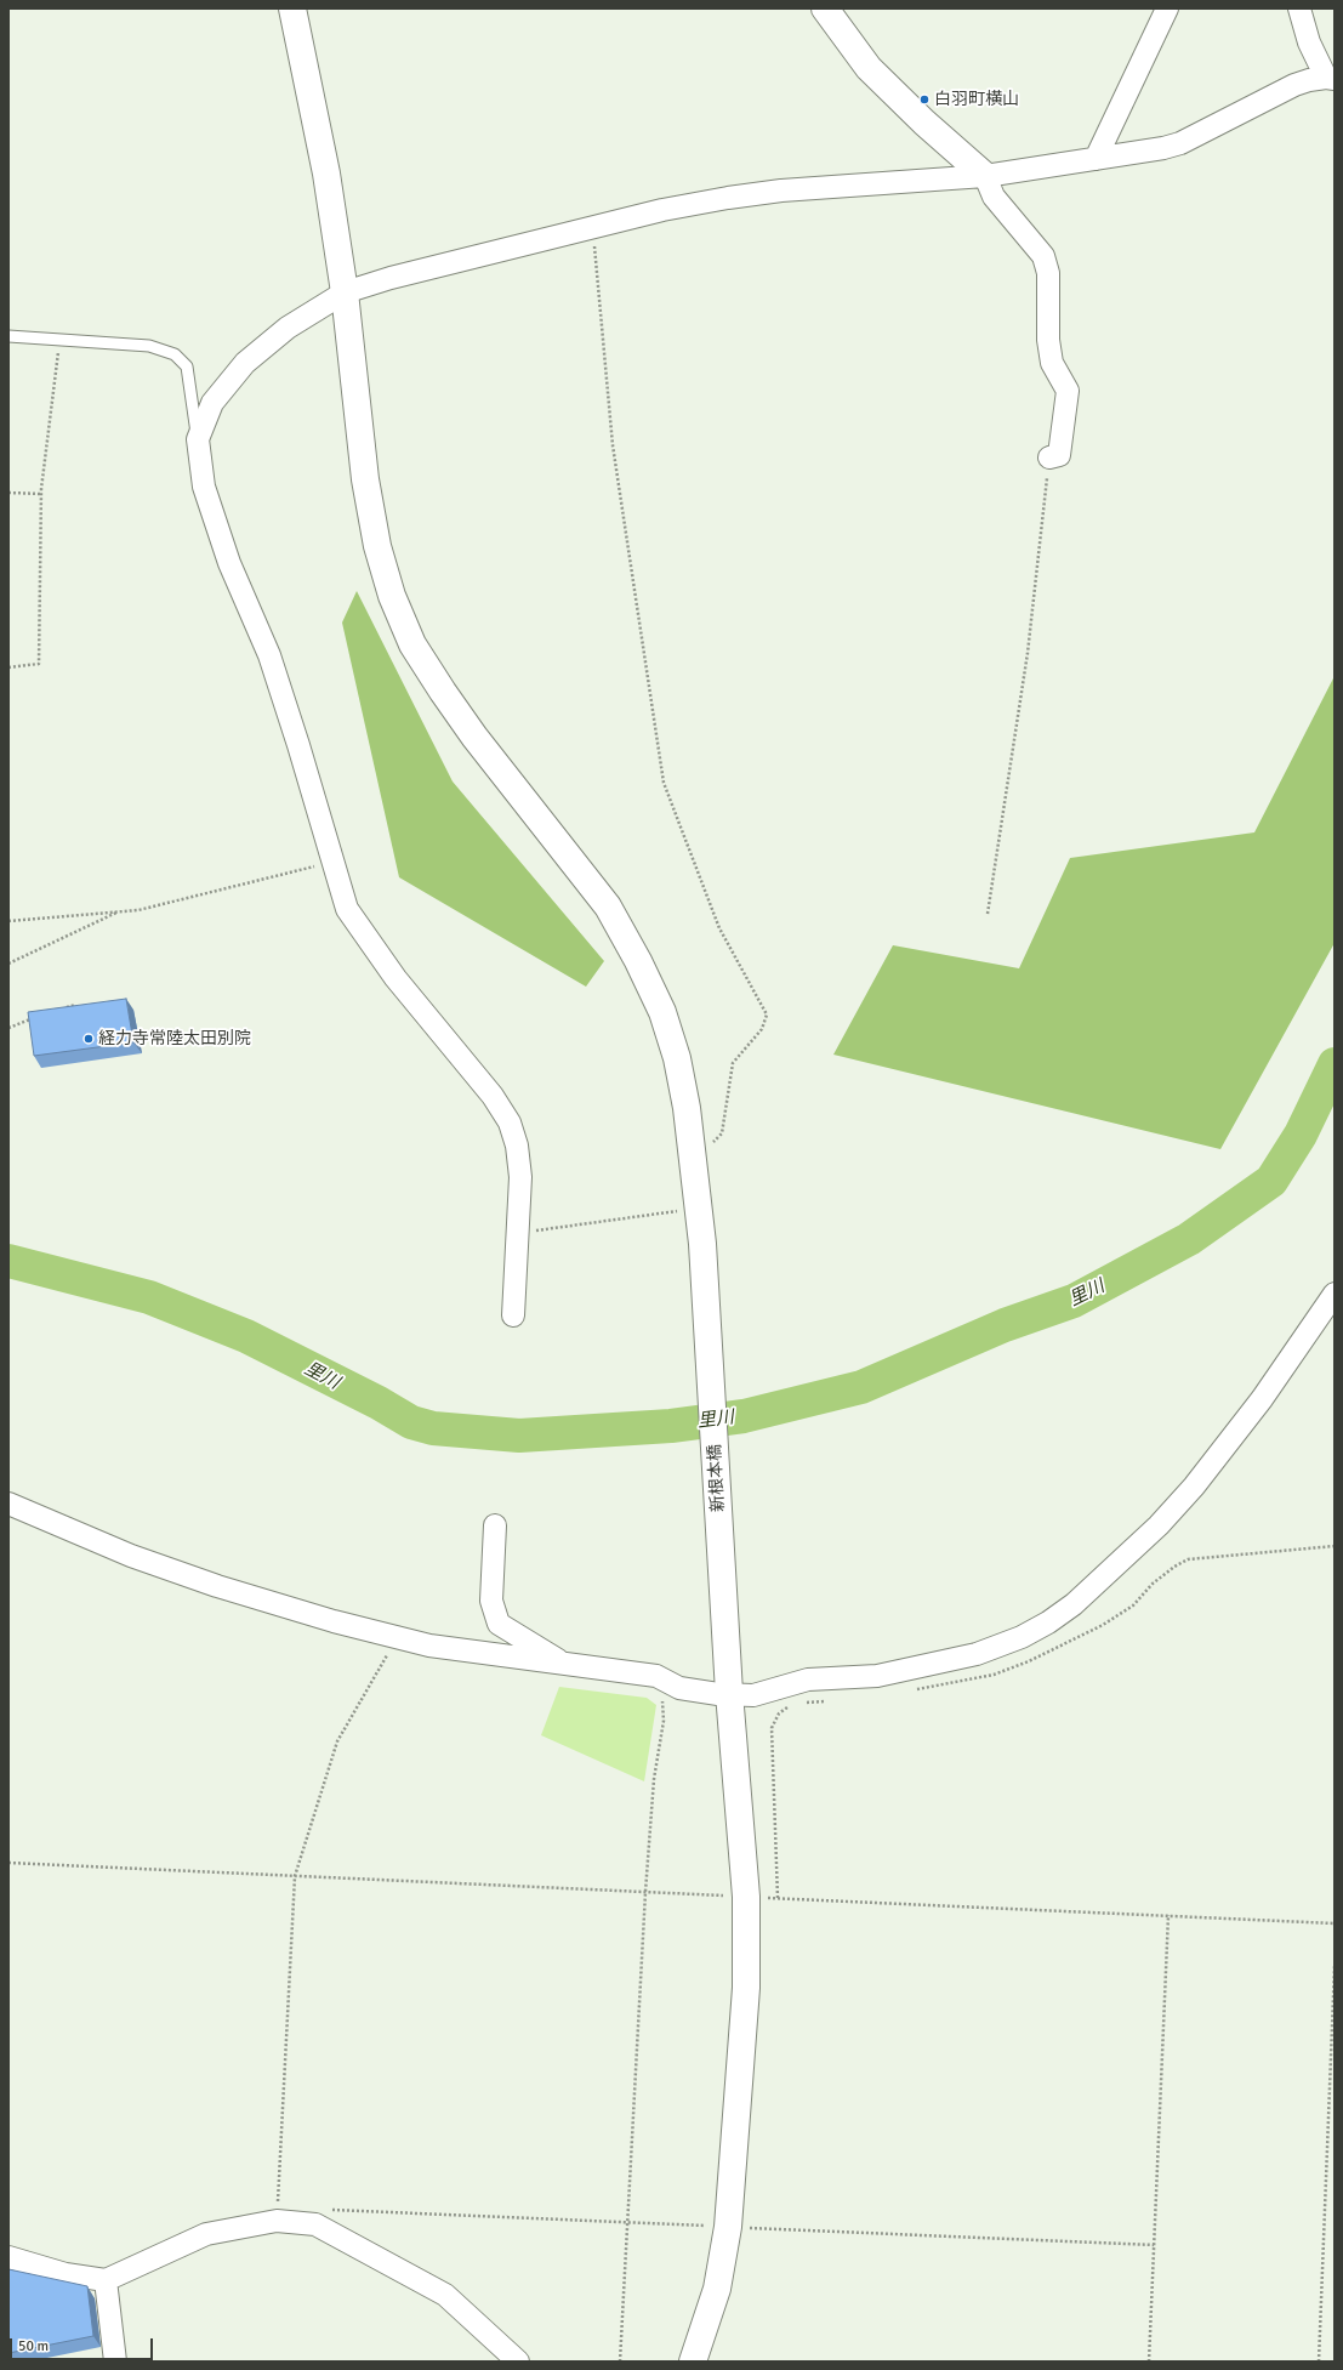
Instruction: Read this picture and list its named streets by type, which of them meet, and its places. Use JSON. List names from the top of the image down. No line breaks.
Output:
{"streets":{"street":["新根本橋"]},"water":["里川"],"places":["白羽町横山","経力寺常陸太田別院"],"scale_bar":"50 m"}
